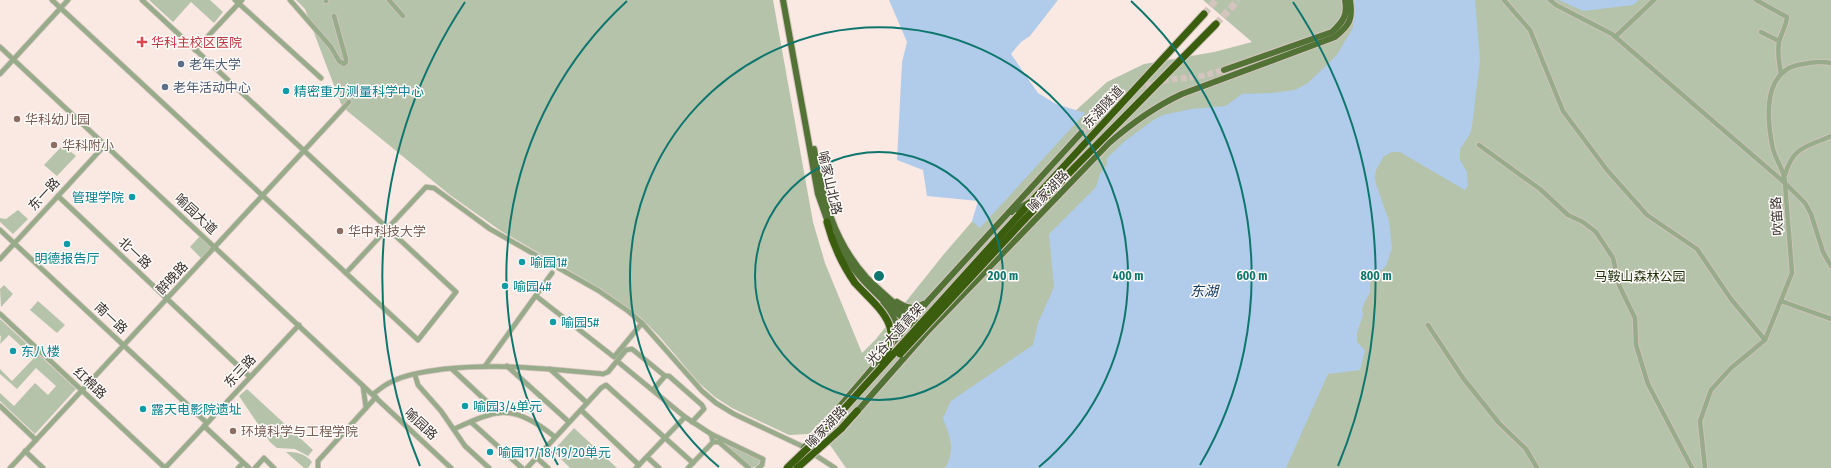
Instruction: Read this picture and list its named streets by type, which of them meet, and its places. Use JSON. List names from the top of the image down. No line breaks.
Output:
{"streets":{"highway":["东湖隧道","光谷大道高架"],"main road":["喻家山北路","喻家湖路"],"street":["东一路","喻园大道","吹笛路","北一路","醉晚路","南一路","东三路","红棉路","喻园路"]},"crossings":[["东湖隧道","光谷大道高架"],["喻家山北路","喻家湖路"],["东一路","喻园大道"],["东一路","北一路"],["东一路","南一路"],["喻园大道","醉晚路"],["喻园大道","东三路"],["喻园大道","喻园路"],["北一路","醉晚路"],["北一路","东三路"],["醉晚路","南一路"],["醉晚路","红棉路"],["南一路","东三路"],["东三路","红棉路"]],"water":["东湖"],"parks":["马鞍山森林公园"],"places":{"health":["华科主校区医院"],"other":["老年大学","老年活动中心","精密重力测量科学中心","华科幼儿园","华科附小","管理学院","华中科技大学","明德报告厅","喻园1#","喻园4#","喻园5#","东八楼","喻园3/4单元","露天电影院遗址","环境科学与工程学院","喻园17/18/19/20单元"]},"rings":["200 m","400 m","600 m","800 m"]}
